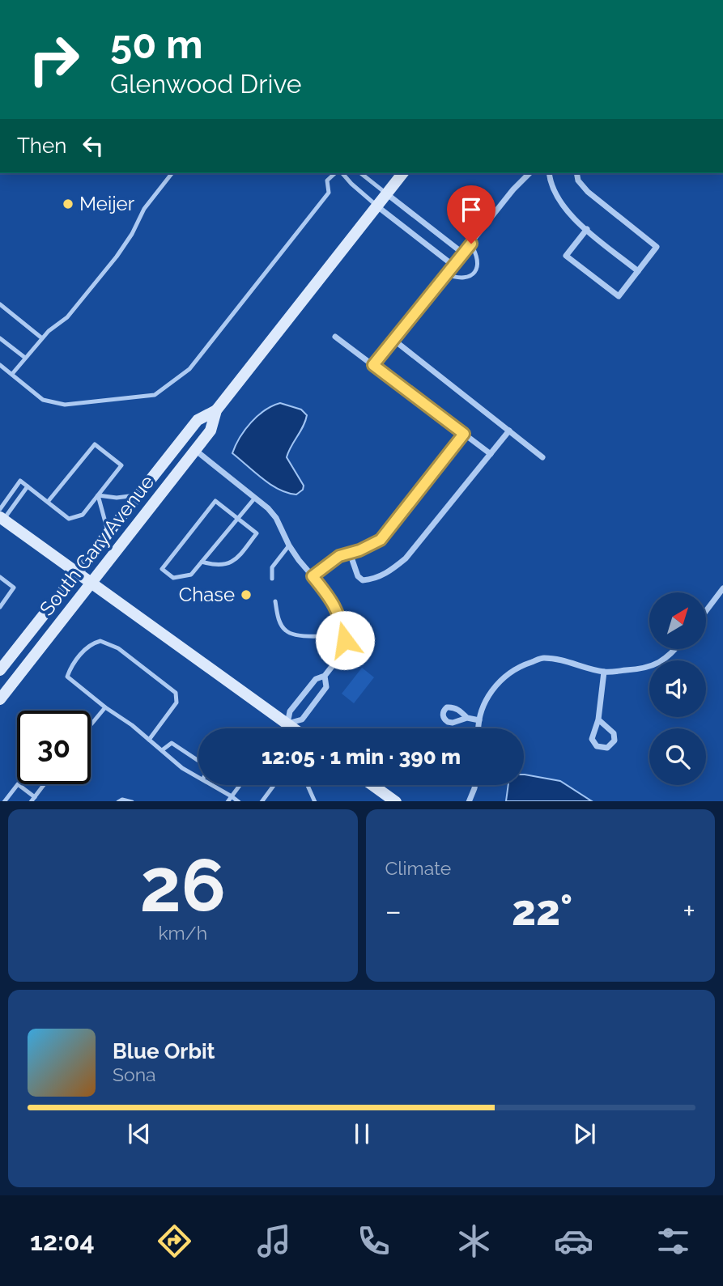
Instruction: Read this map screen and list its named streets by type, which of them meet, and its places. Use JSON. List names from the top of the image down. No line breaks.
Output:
{"streets":{"main road":["South Gary Avenue"]},"places":["Meijer","Chase"],"north":"top right","page":{"turn":["50 m","Glenwood Drive"],"then":"Then","limit":"30","trip":"12:05 · 1 min · 390 m","tile":[["26","km/h"],"Climate"],"heat":["−","22°","+"],"song":["Blue Orbit","Sona"],"tabs":"12:04"}}
